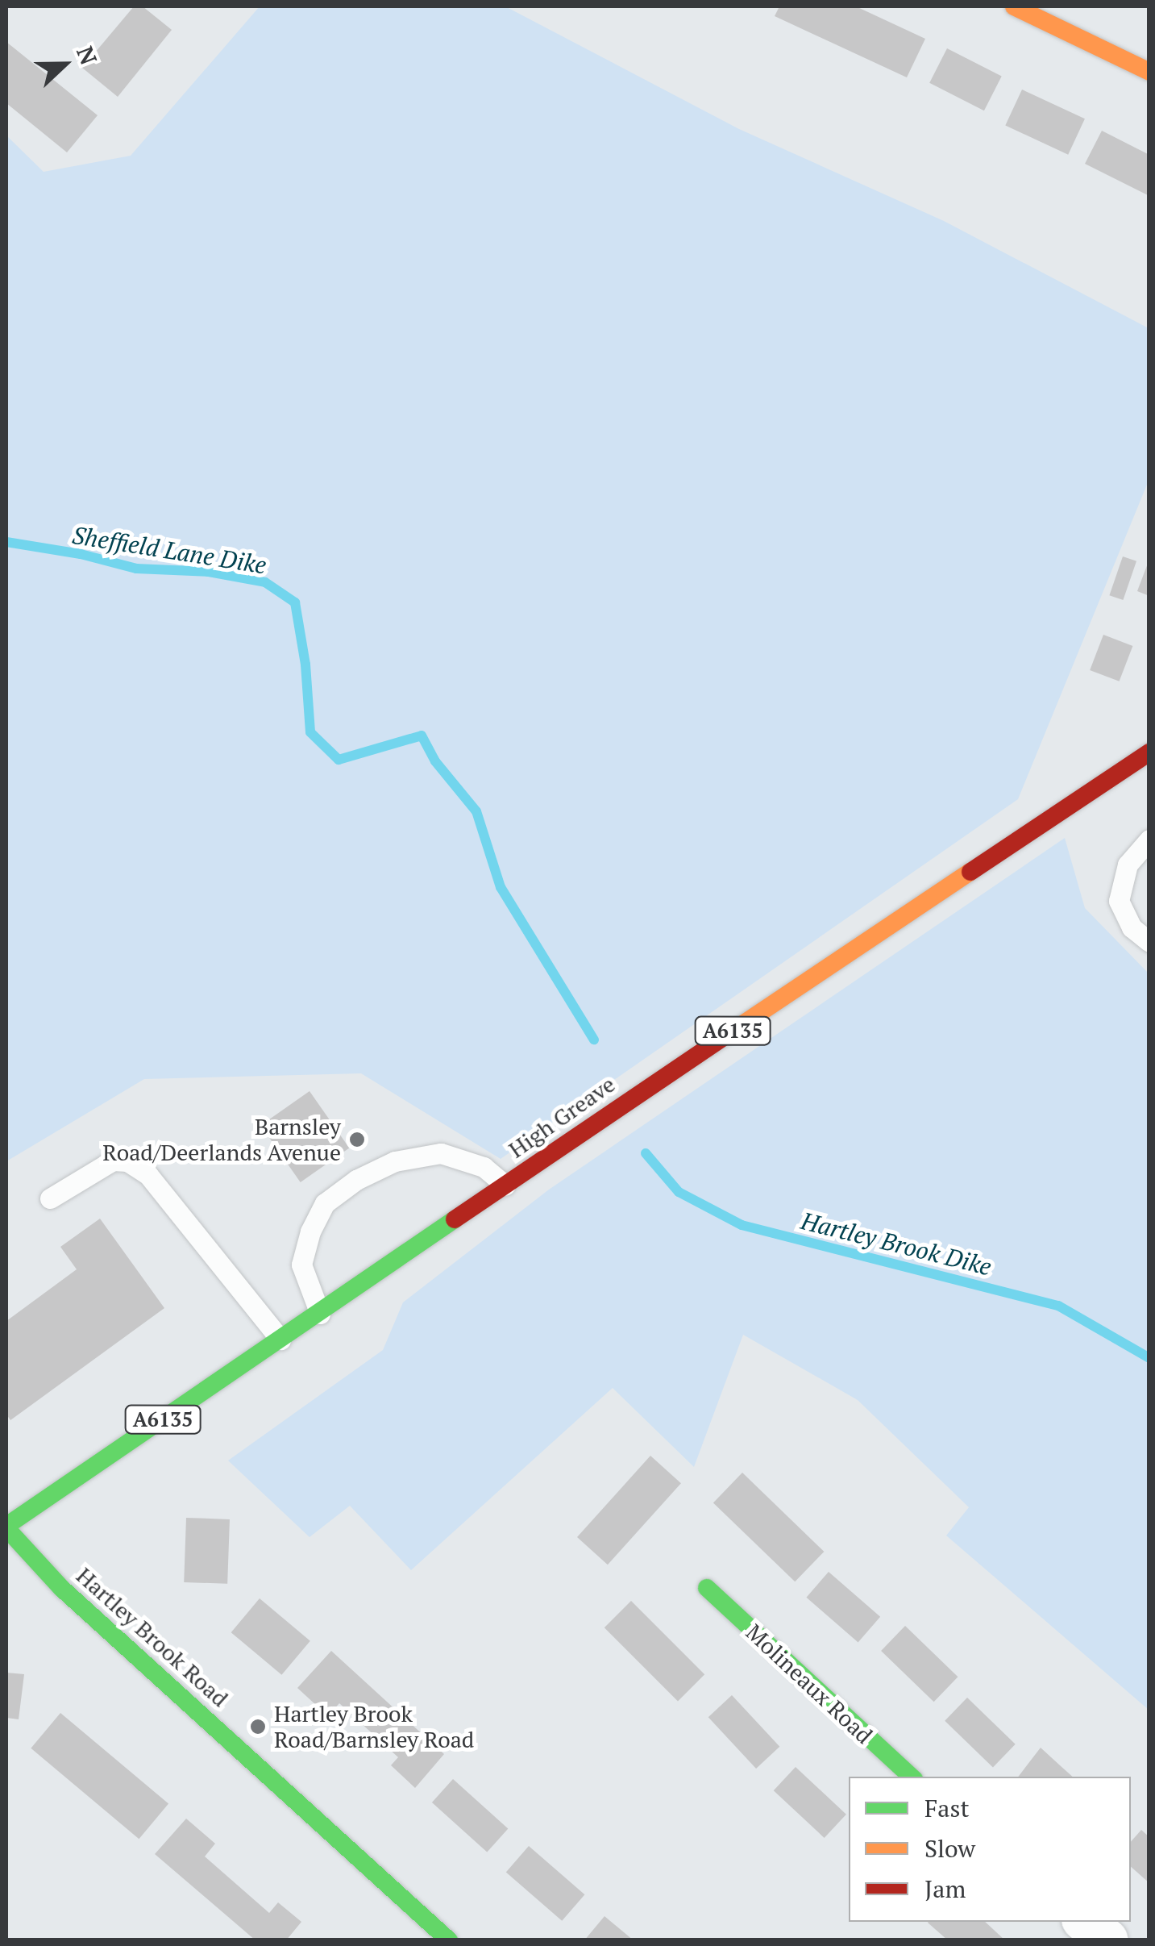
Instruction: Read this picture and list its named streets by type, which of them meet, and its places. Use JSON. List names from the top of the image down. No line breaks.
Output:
{"streets":{"main road":["A6135","High Greave","Hartley Brook Road","Molineaux Road"]},"crossings":[["High Greave","Hartley Brook Road"]],"water":["Sheffield Lane Dike","Hartley Brook Dike"],"places":["Barnsley Road/Deerlands Avenue","Hartley Brook Road/Barnsley Road"],"legend":["Fast","Slow","Jam"],"north":"right"}
